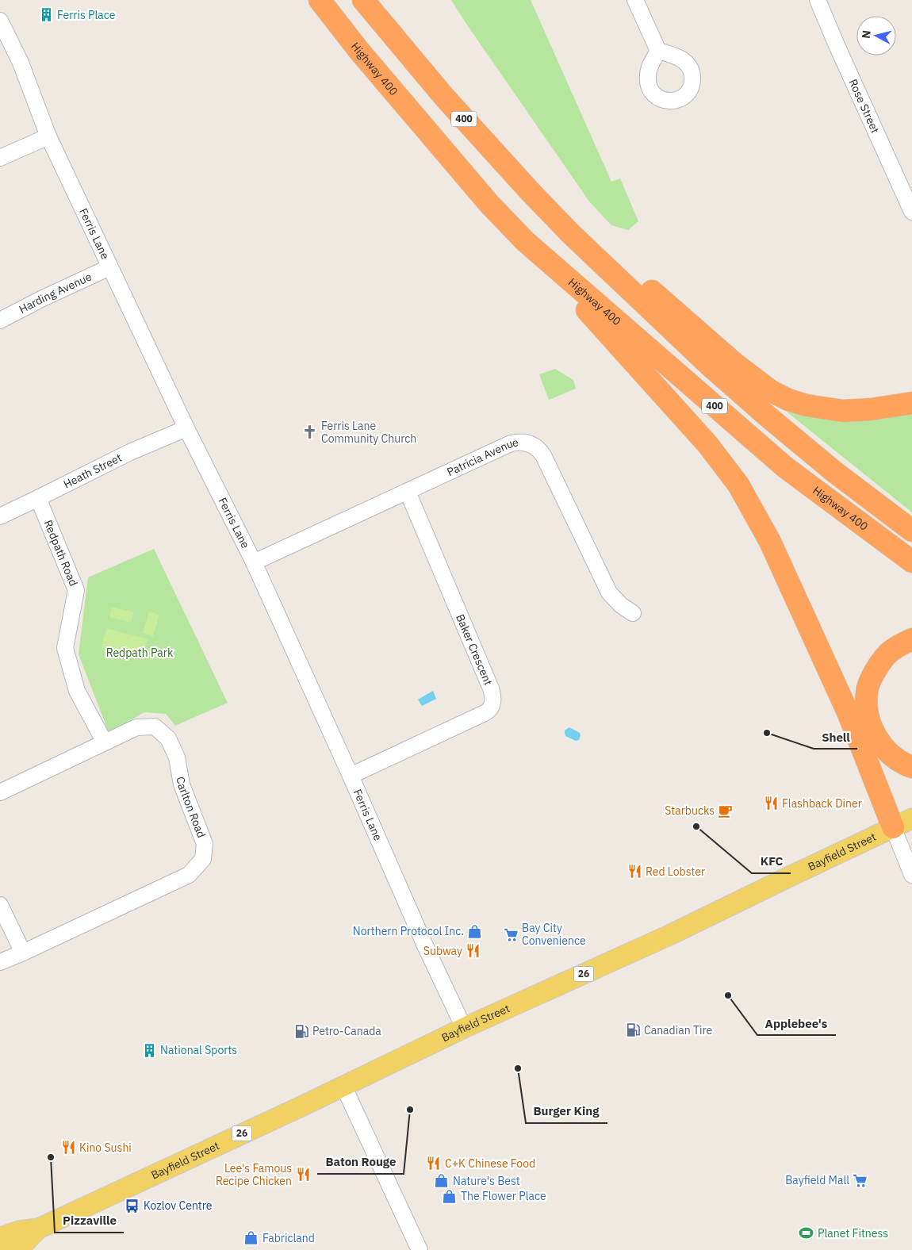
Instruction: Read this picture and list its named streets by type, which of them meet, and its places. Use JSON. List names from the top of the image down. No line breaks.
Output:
{"streets":{"highway":["Highway 400","400"],"main road":["Bayfield Street","26"],"street":["Rose Street","Ferris Lane","Harding Avenue","Patricia Avenue","Heath Street","Redpath Road","Baker Crescent","Carlton Road"]},"crossings":[["Ferris Lane","Harding Avenue"],["Ferris Lane","Patricia Avenue"],["Ferris Lane","Heath Street"],["Ferris Lane","Baker Crescent"],["Ferris Lane","Bayfield Street"],["Patricia Avenue","Baker Crescent"],["Heath Street","Redpath Road"],["Redpath Road","Carlton Road"]],"parks":["Redpath Park"],"places":{"building":["Ferris Place","National Sports"],"church":["Ferris Lane Community Church"],"other":["Shell","KFC","Applebee's","Burger King","Baton Rouge","Pizzaville"],"restaurant":["Flashback Diner","Red Lobster","Subway","Kino Sushi","C+K Chinese Food","Lee's Famous Recipe Chicken"],"cafe":["Starbucks"],"shop":["Northern Protocol Inc.","Nature's Best","The Flower Place","Fabricland"],"supermarket":["Bay City Convenience","Bayfield Mall"],"fuel station":["Canadian Tire","Petro-Canada"],"bus stop":["Kozlov Centre"],"sports":["Planet Fitness"]},"north":"left"}
